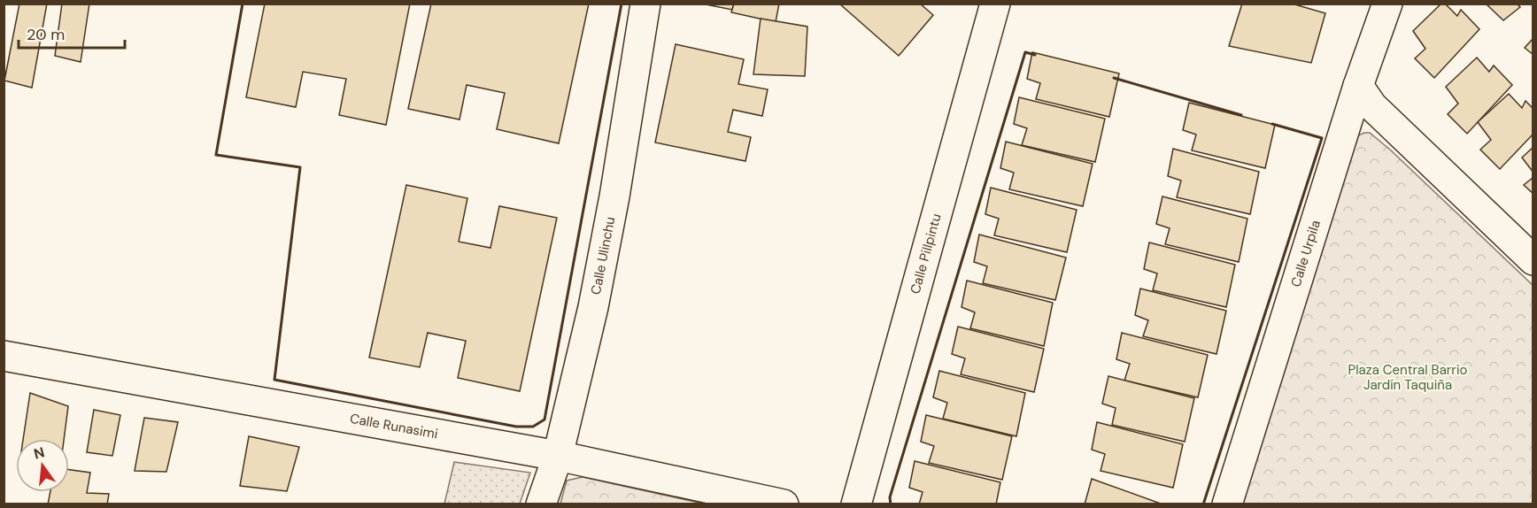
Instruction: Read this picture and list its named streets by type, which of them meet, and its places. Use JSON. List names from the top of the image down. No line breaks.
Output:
{"streets":{"street":["Calle Pillpintu","Calle Urpila","Calle Ulinchu","Calle Runasimi"]},"crossings":[["Calle Ulinchu","Calle Runasimi"]],"parks":["Plaza Central Barrio Jardín Taquiña"],"scale_bar":"20 m","north":"top"}
